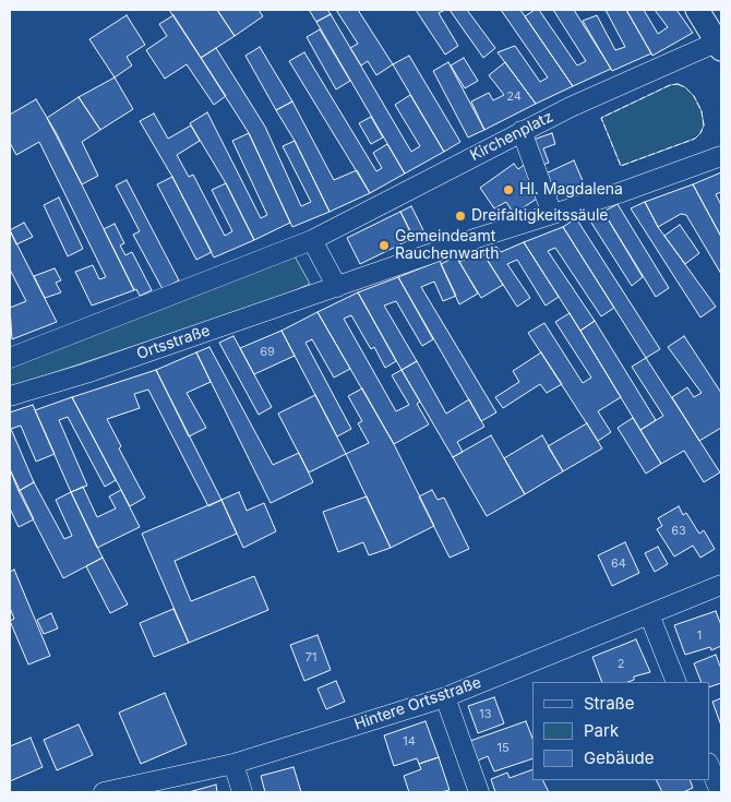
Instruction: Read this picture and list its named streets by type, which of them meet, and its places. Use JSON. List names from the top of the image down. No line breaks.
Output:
{"streets":{"street":["Kirchenplatz","Ortsstraße","Hintere Ortsstraße"]},"places":["Hl. Magdalena","Dreifaltigkeitssäule","Gemeindeamt Rauchenwarth"],"house_numbers":["24","69","63","64","1","71","2","13","14","15"],"legend":["Straße","Park","Gebäude"]}
